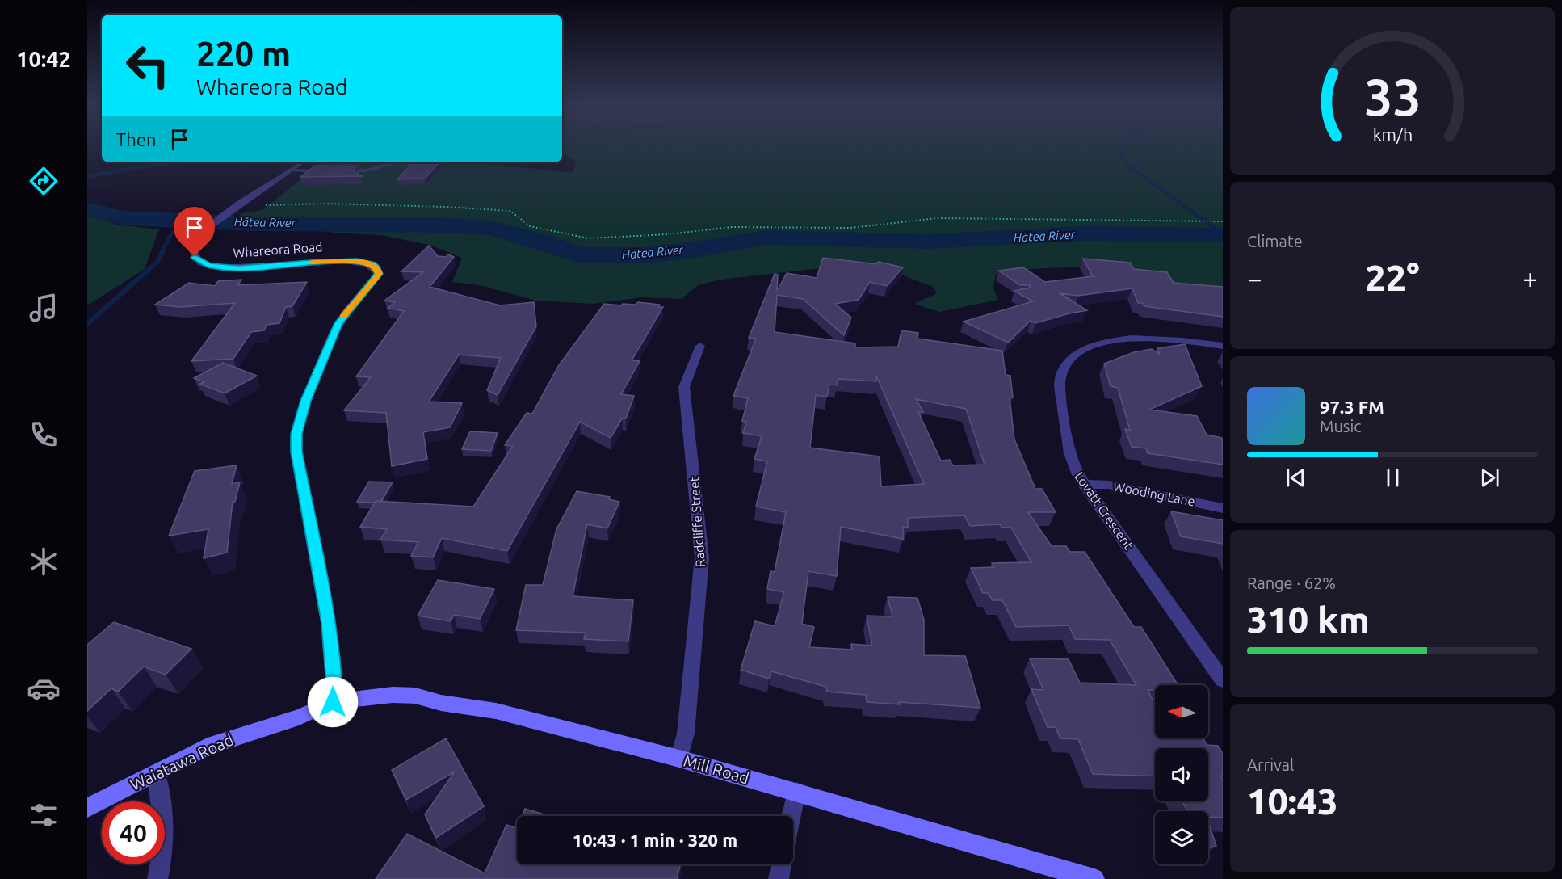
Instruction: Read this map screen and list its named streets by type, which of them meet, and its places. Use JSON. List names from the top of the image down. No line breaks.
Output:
{"streets":{"main road":["Waiatawa Road","Mill Road"],"street":["Whareora Road","Wooding Lane","Lovatt Crescent","Radcliffe Street"]},"crossings":[["Whareora Road","Waiatawa Road"],["Whareora Road","Mill Road"],["Wooding Lane","Lovatt Crescent"],["Radcliffe Street","Mill Road"],["Waiatawa Road","Mill Road"]],"water":["Hātea River"],"north":"left","page":{"tabs":"10:42","turn":["220 m","Whareora Road"],"then":"Then","tile":["Climate",["Range · 62%","310 km"],["Arrival","10:43"]],"heat":["−","22°","+"],"song":["97.3 FM","Music"],"limit":"40","trip":"10:43 · 1 min · 320 m","gauge":["33","km/h"]}}
